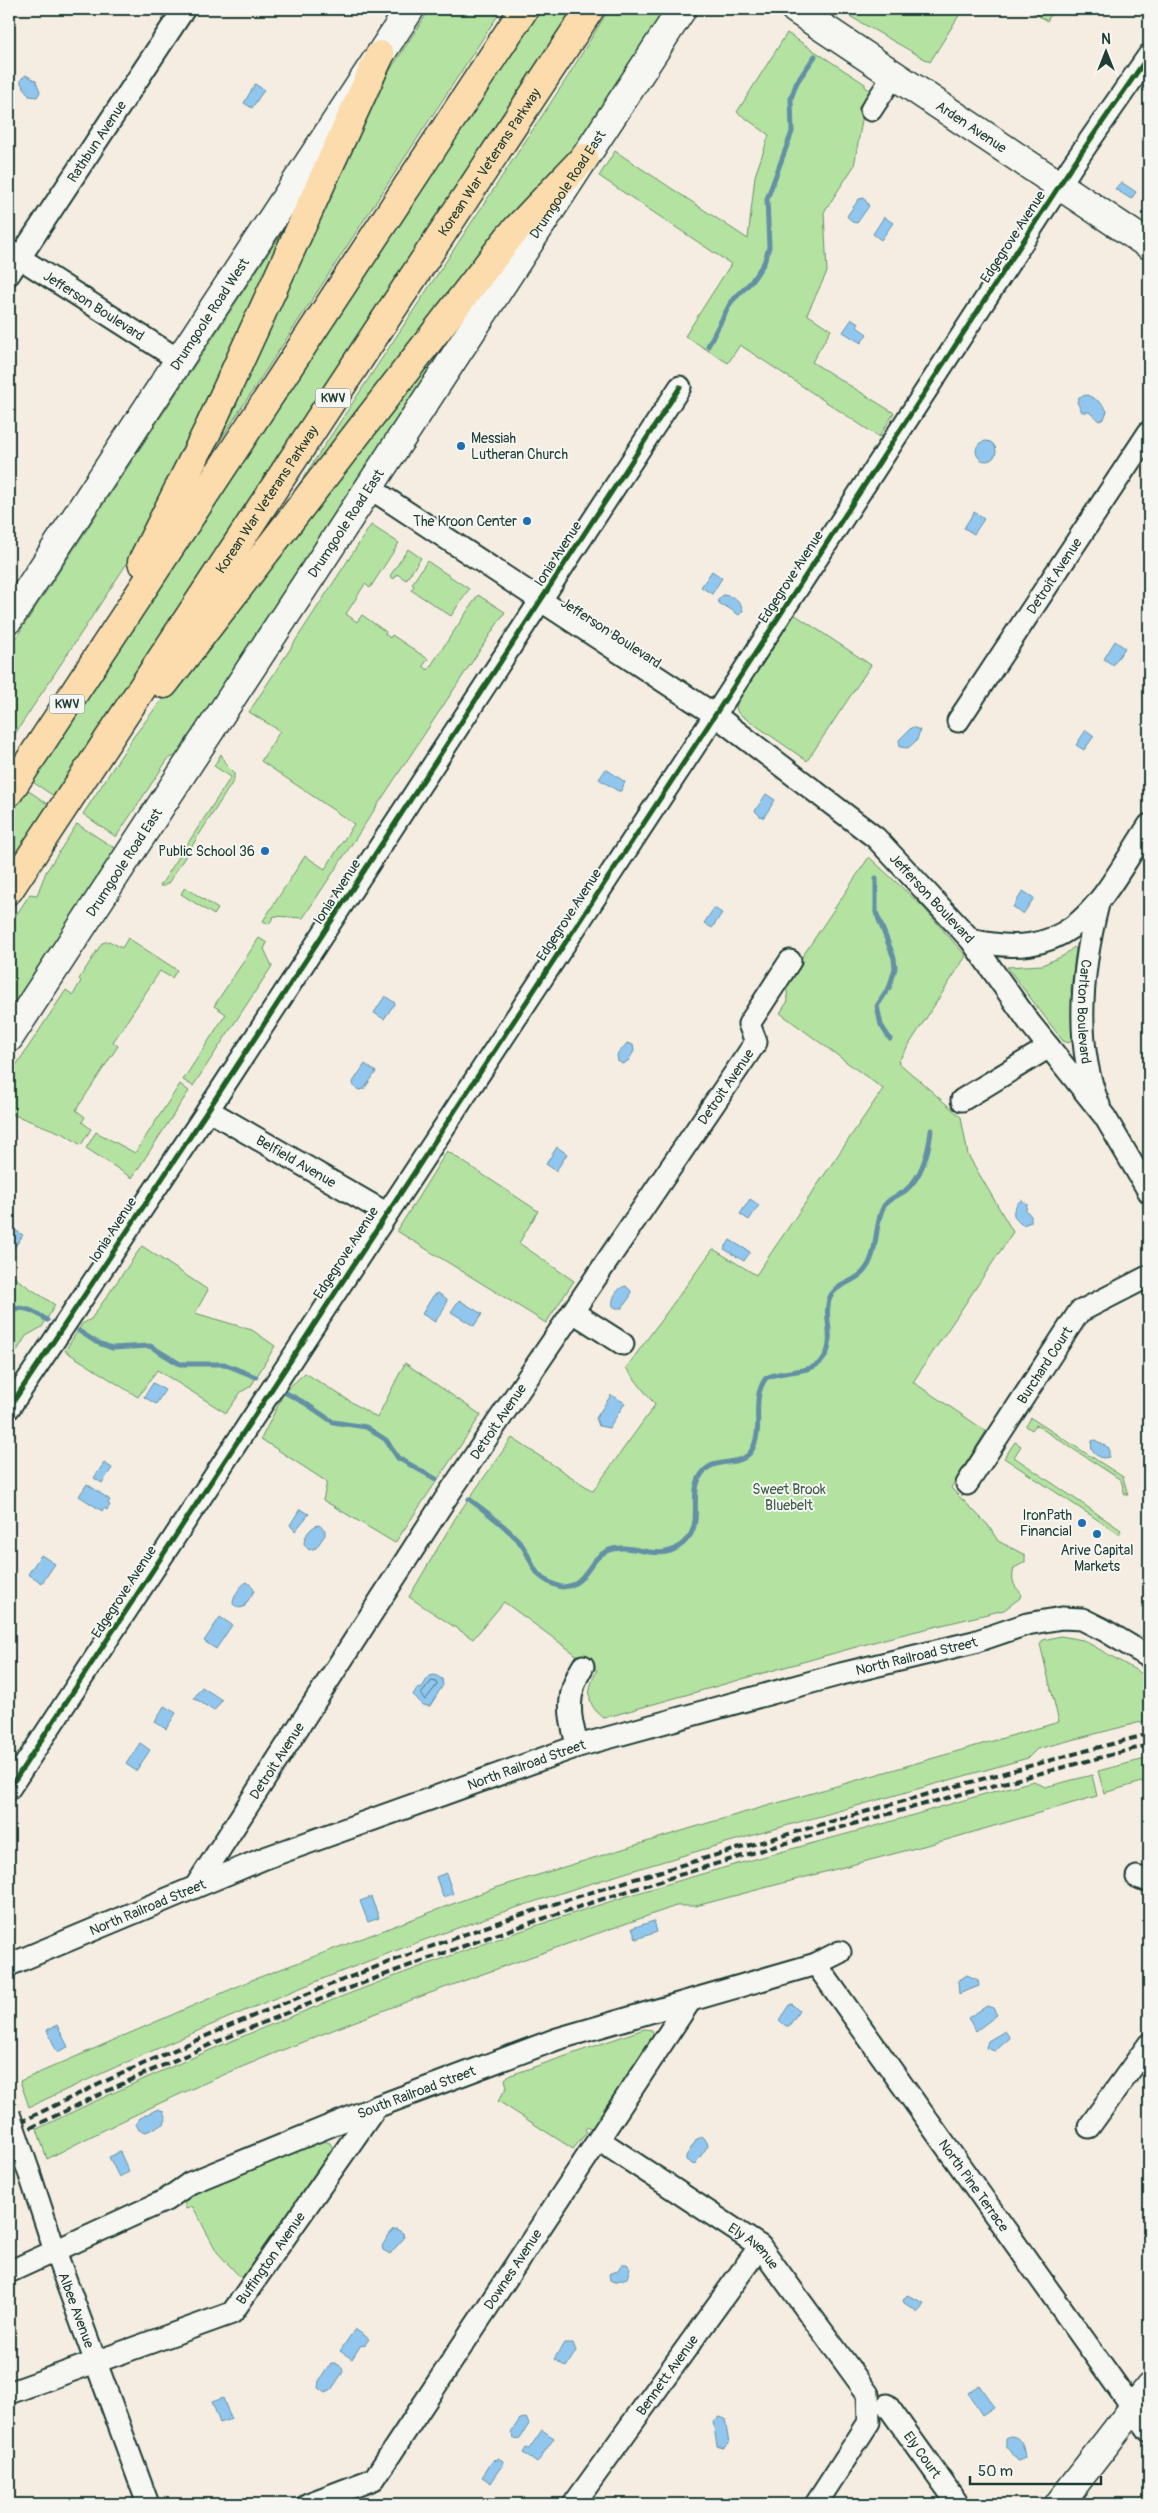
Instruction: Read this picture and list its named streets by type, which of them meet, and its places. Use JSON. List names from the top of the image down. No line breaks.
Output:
{"streets":{"highway":["Korean War Veterans Parkway","KWV"],"main road":["Arden Avenue","Drumgoole Road East","Drumgoole Road West"],"street":["Rathbun Avenue","Edgegrove Avenue","Jefferson Boulevard","Ionia Avenue","Detroit Avenue","Carlton Boulevard","Belfield Avenue","Burchard Court","North Railroad Street","South Railroad Street","North Pine Terrace","Ely Avenue","Buffington Avenue","Downes Avenue","Albee Avenue","Bennett Avenue","Ely Court"]},"crossings":[["Arden Avenue","Edgegrove Avenue"],["Rathbun Avenue","Jefferson Boulevard"],["Drumgoole Road East","Jefferson Boulevard"],["Edgegrove Avenue","Jefferson Boulevard"],["Edgegrove Avenue","Belfield Avenue"],["Jefferson Boulevard","Drumgoole Road West"],["Jefferson Boulevard","Ionia Avenue"],["Jefferson Boulevard","Carlton Boulevard"],["Ionia Avenue","Belfield Avenue"],["Detroit Avenue","North Railroad Street"],["South Railroad Street","North Pine Terrace"],["South Railroad Street","Buffington Avenue"],["South Railroad Street","Downes Avenue"],["South Railroad Street","Albee Avenue"],["Ely Avenue","Downes Avenue"],["Ely Avenue","Bennett Avenue"],["Buffington Avenue","Albee Avenue"]],"parks":["Sweet Brook Bluebelt"],"places":["Messiah Lutheran Church","The Kroon Center","Public School 36","IronPath Financial","Arive Capital Markets"],"scale_bar":"50 m","north":"top"}
